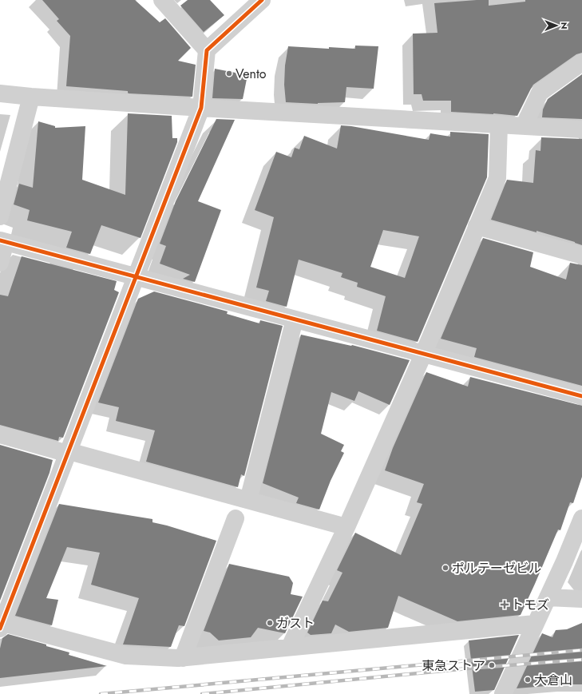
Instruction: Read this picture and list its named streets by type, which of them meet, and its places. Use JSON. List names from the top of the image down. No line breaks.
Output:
{"places":{"other":["Vento","ポルテーゼビル","ガスト","東急ストア","大倉山"],"health":["トモズ"]},"north":"right"}
